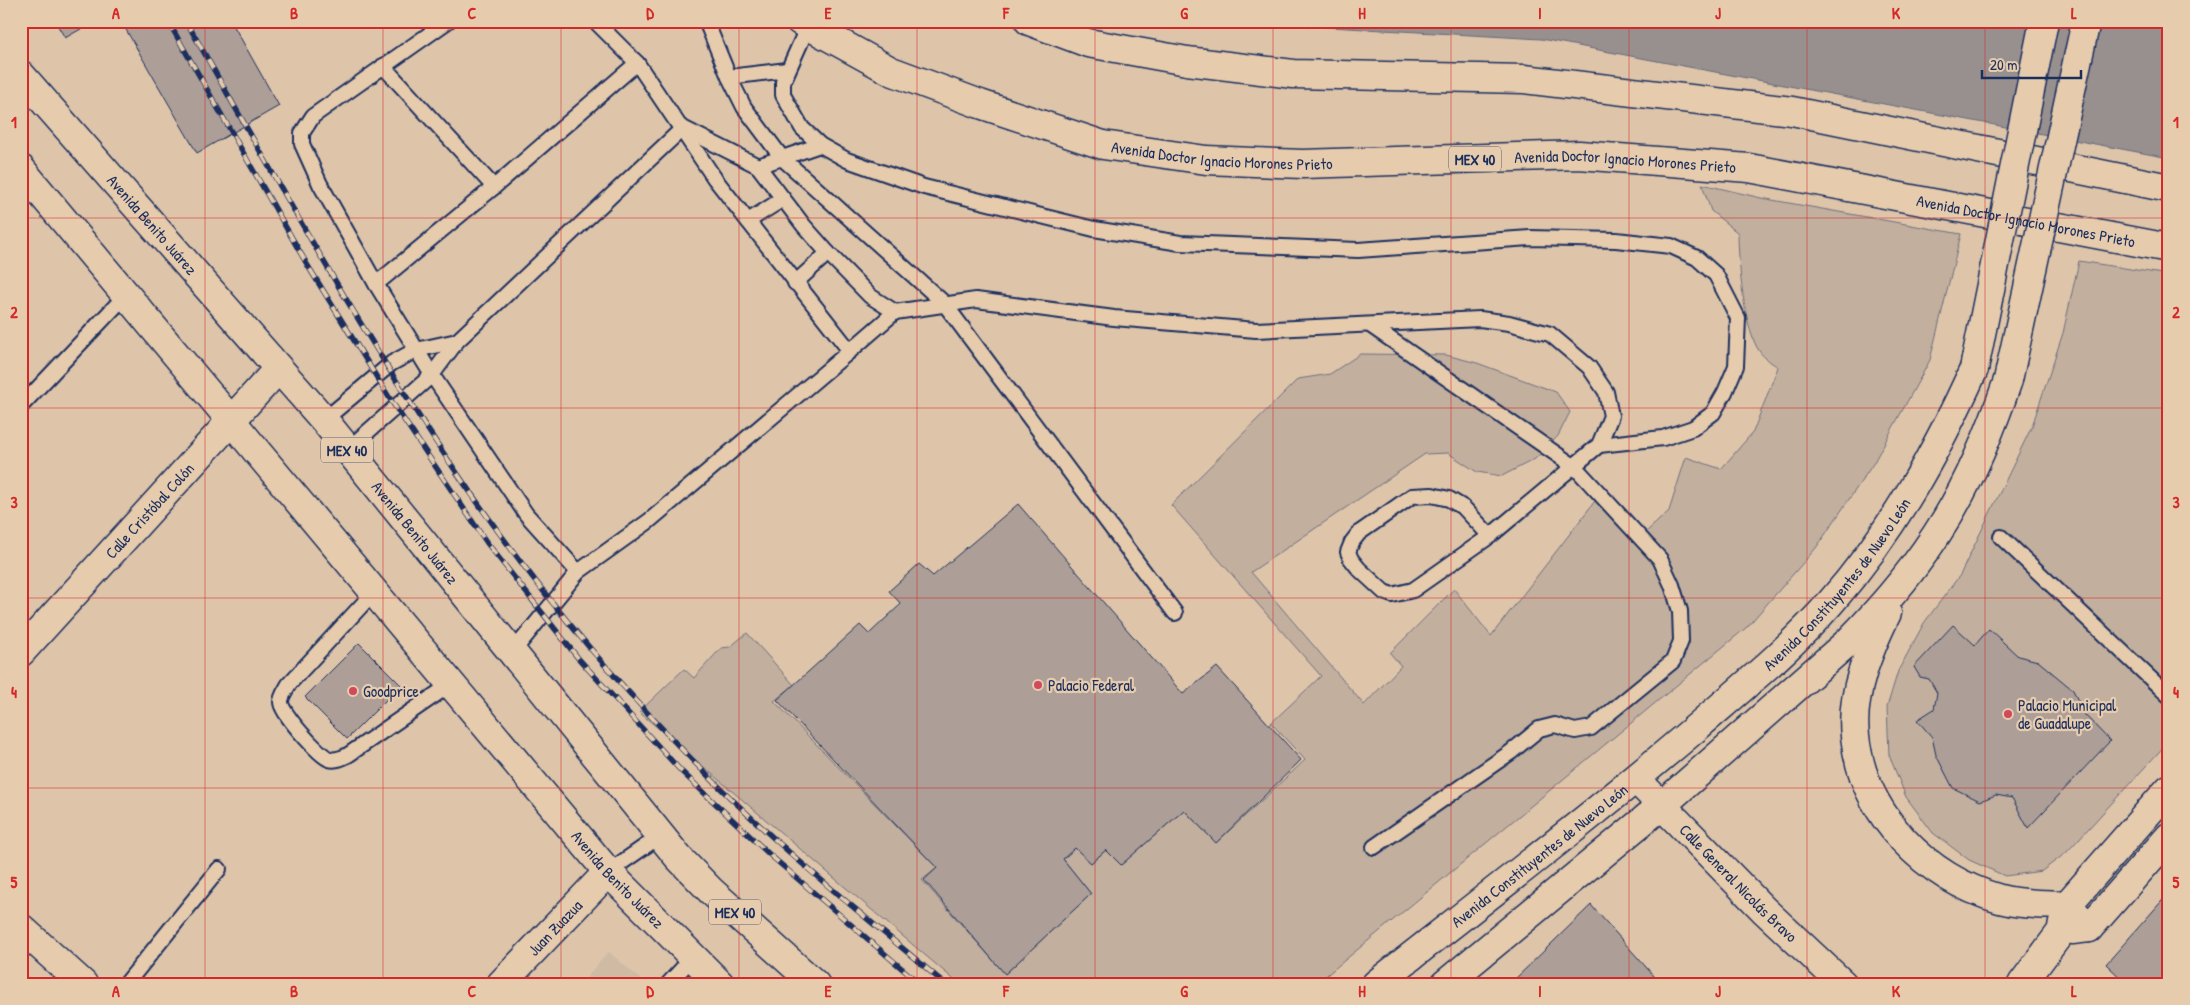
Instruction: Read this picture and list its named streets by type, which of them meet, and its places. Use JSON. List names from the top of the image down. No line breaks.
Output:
{"streets":{"main road":["Avenida Doctor Ignacio Morones Prieto","MEX 40","Avenida Benito Juárez","Calle Cristóbal Colón","Avenida Constituyentes de Nuevo León","Calle General Nicolás Bravo","Juan Zuazua"]},"crossings":[["Avenida Benito Juárez","Calle Cristóbal Colón"],["Avenida Benito Juárez","Juan Zuazua"],["Avenida Constituyentes de Nuevo León","Calle General Nicolás Bravo"]],"places":["Palacio Federal","Goodprice","Palacio Municipal de Guadalupe"],"scale_bar":"20 m","grid":{"columns":["A","B","C","D","E","F","G","H","I","J","K","L"],"rows":["1","2","3","4","5"]}}
